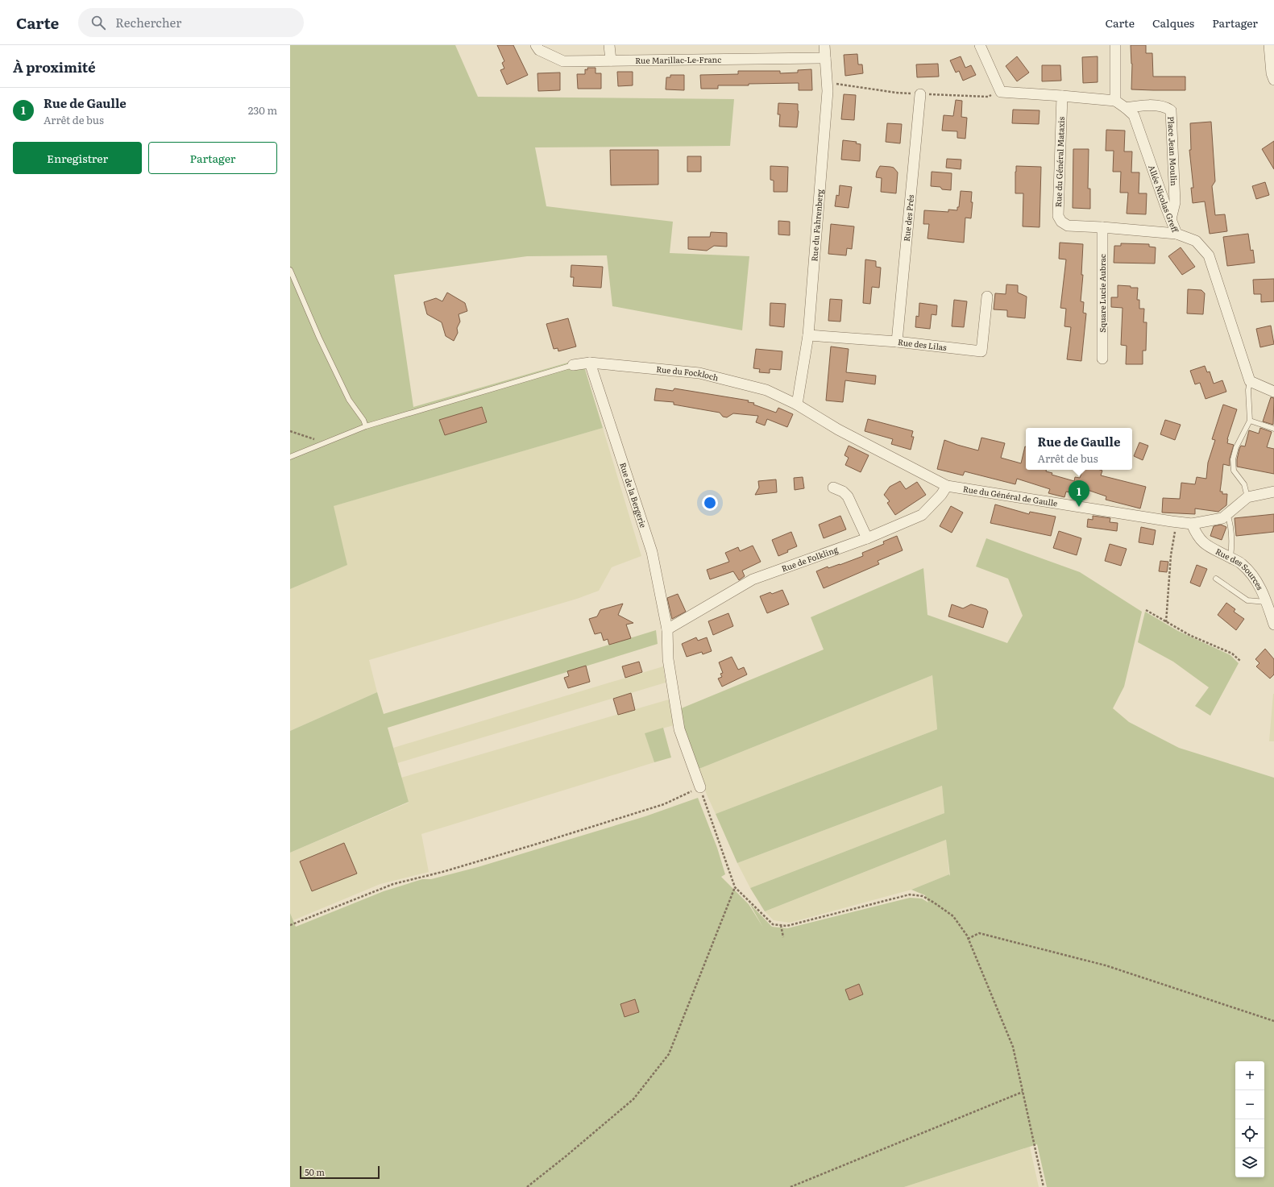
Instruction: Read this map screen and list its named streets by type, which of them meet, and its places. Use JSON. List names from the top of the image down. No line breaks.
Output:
{"streets":{"street":["Rue Marillac-Le-Franc","Place Jean Moulin","Rue du Général Mataxis","Allée Nicolas Greff","Rue des Prés","Rue du Fahrenberg","Square Lucie Aubrac","Rue des Lilas","Rue du Fockloch","Rue de la Bergerie","Rue du Général de Gaulle","Rue de Folkling","Rue des Sources"]},"crossings":[["Rue Marillac-Le-Franc","Rue du Fahrenberg"],["Place Jean Moulin","Allée Nicolas Greff"],["Rue du Général Mataxis","Allée Nicolas Greff"],["Rue du Général Mataxis","Square Lucie Aubrac"],["Rue des Prés","Rue des Lilas"],["Rue du Fahrenberg","Rue des Lilas"],["Rue du Fahrenberg","Rue du Fockloch"],["Rue du Fahrenberg","Rue du Général de Gaulle"],["Rue du Fockloch","Rue de la Bergerie"],["Rue du Fockloch","Rue du Général de Gaulle"],["Rue de la Bergerie","Rue de Folkling"],["Rue du Général de Gaulle","Rue de Folkling"],["Rue du Général de Gaulle","Rue des Sources"]],"scale_bar":"50 m","page":{"header":"Carte","search":"Rechercher","nav":["Carte","Calques","Partager"],"heading":"À proximité","list":[{"mark":"1","name":"Rue de Gaulle","note":"Arrêt de bus","value":"230 m"}],"buttons":["Enregistrer","Partager"],"popup":["Rue de Gaulle","Arrêt de bus"],"pins":"1","map_buttons":["+","−"],"scale":"50 m"}}
